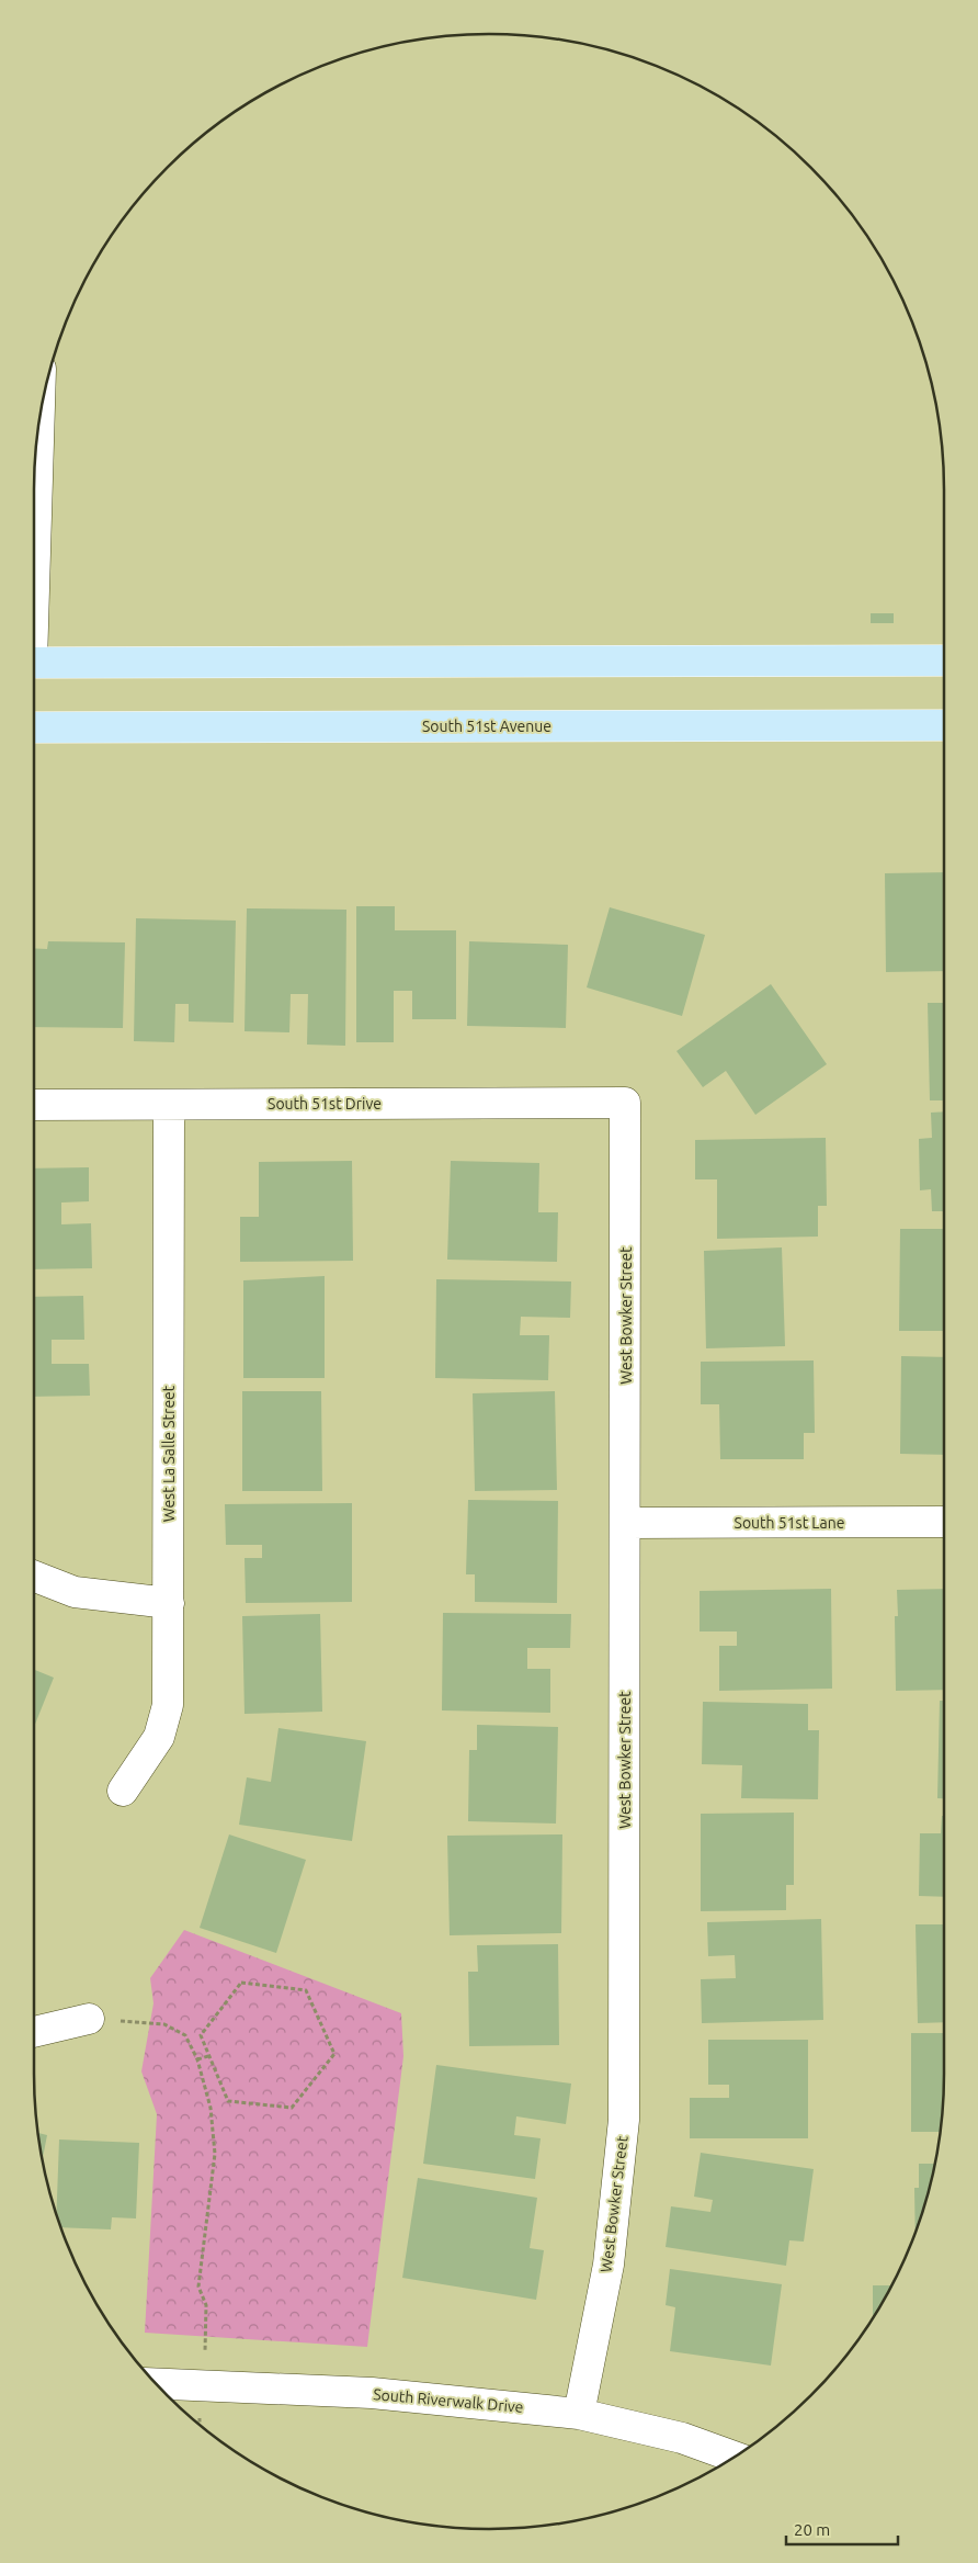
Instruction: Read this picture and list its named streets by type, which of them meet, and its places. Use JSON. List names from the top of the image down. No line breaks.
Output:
{"streets":{"main road":["South 51st Avenue"],"street":["South 51st Drive","West Bowker Street","West La Salle Street","South 51st Lane","South Riverwalk Drive"]},"crossings":[["South 51st Drive","West Bowker Street"],["South 51st Drive","West La Salle Street"],["West Bowker Street","South 51st Lane"],["West Bowker Street","South Riverwalk Drive"]],"scale_bar":"20 m"}
